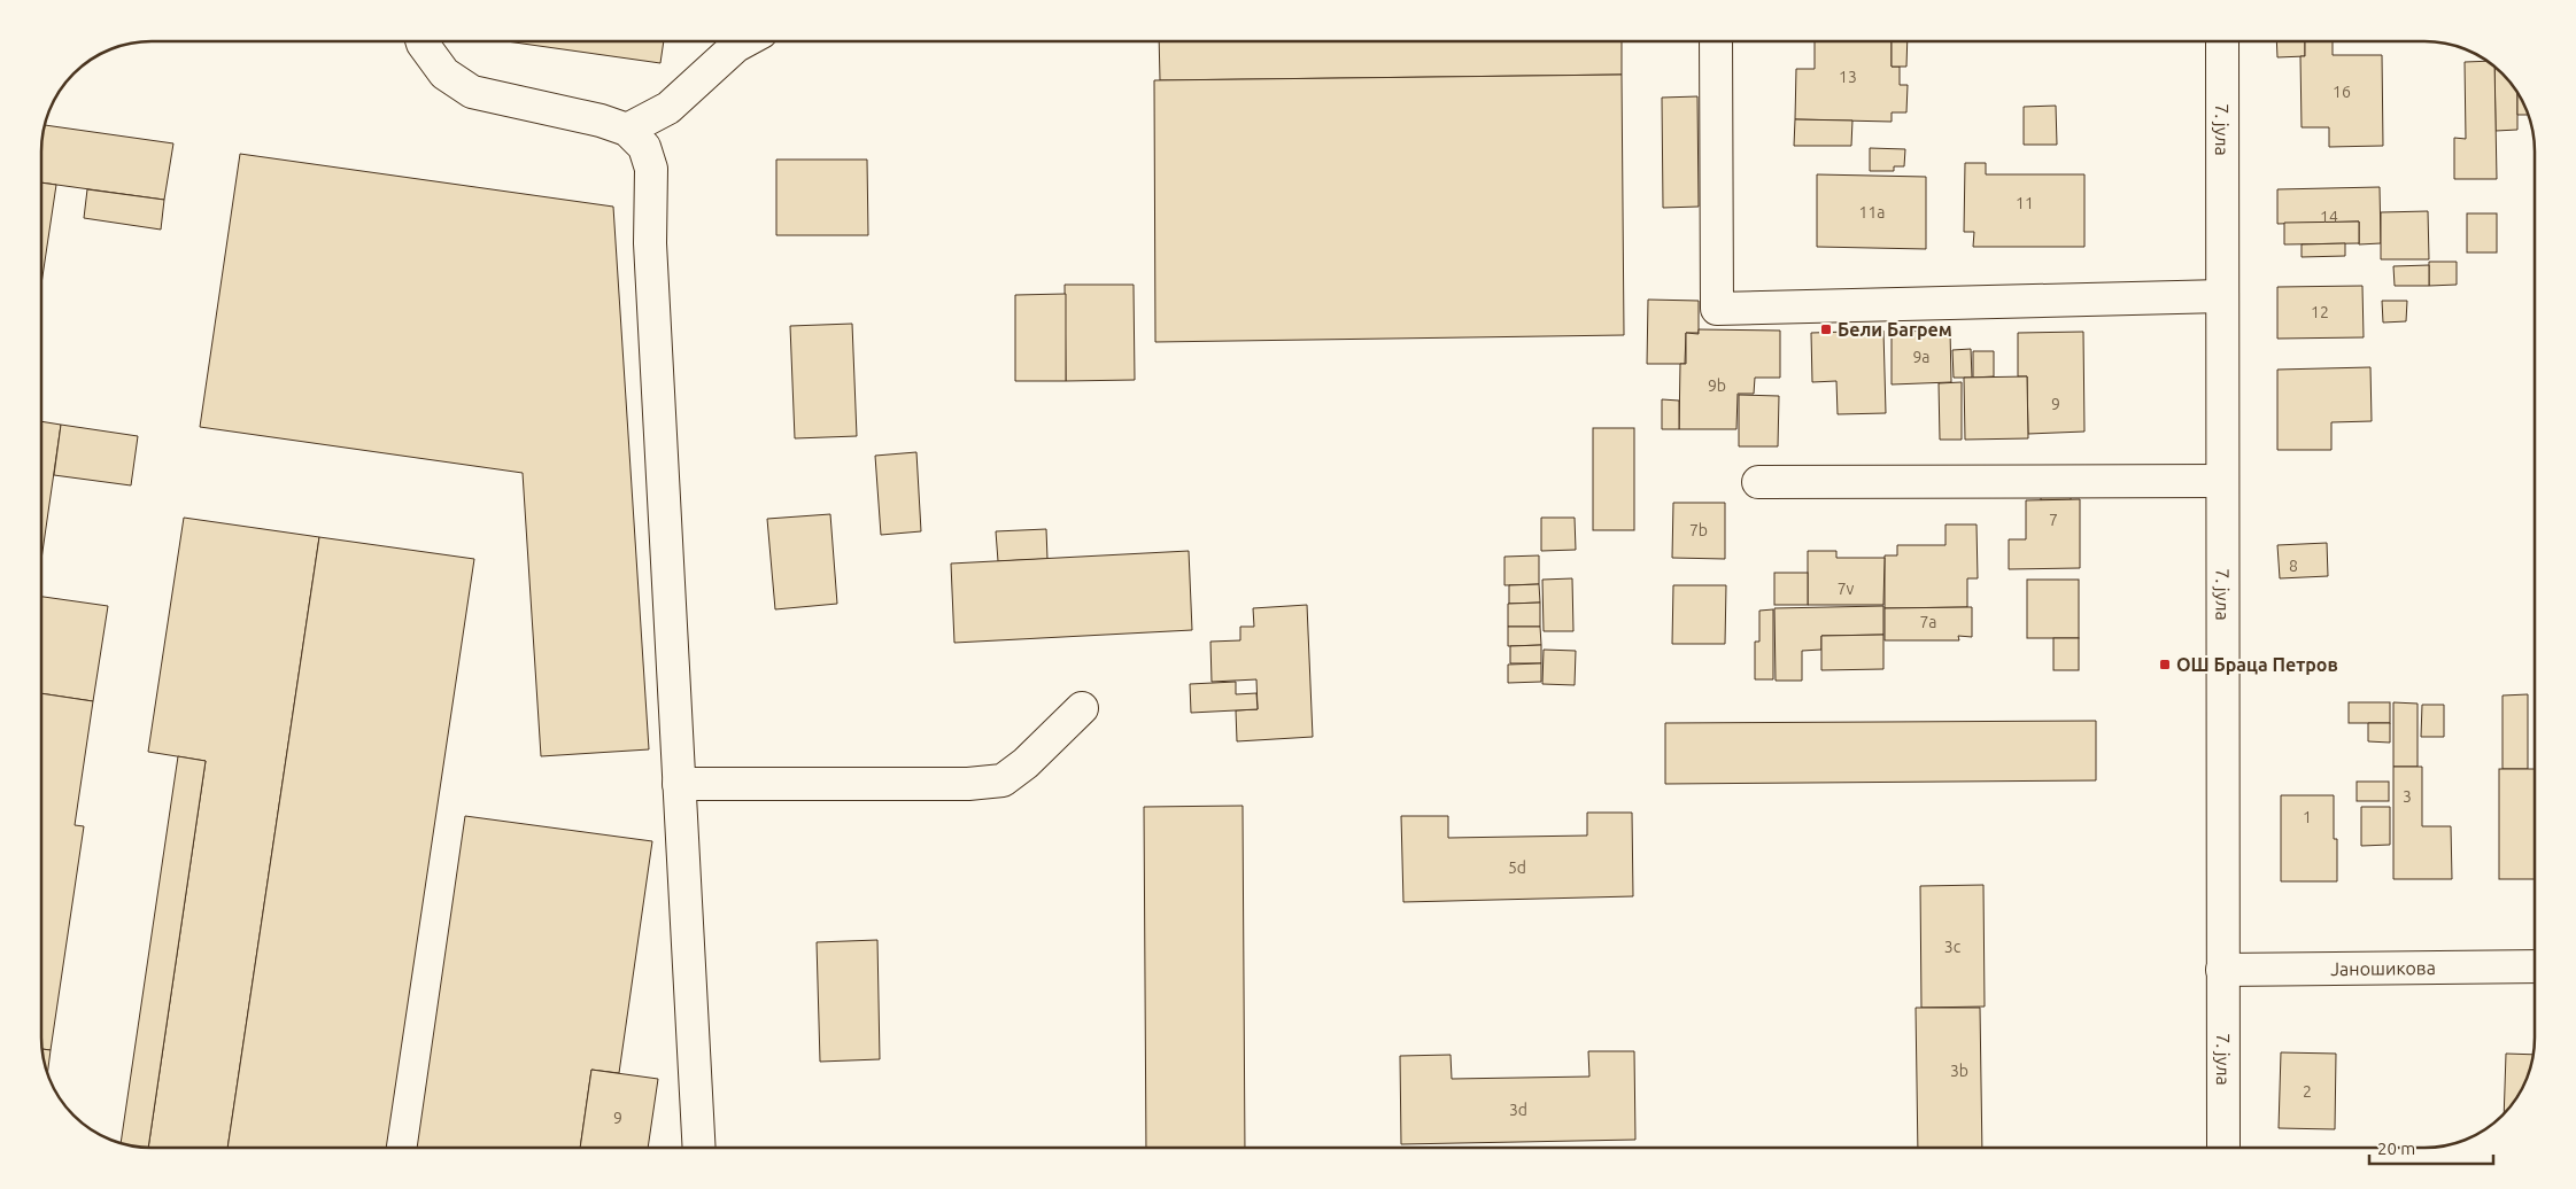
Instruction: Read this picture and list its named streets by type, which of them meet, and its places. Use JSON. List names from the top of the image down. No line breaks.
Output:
{"streets":{"street":["7. јула","Јаношикова"]},"crossings":[["7. јула","Јаношикова"]],"places":{"transit":["Бели Багрем","ОШ Браца Петров"]},"house_numbers":["13","16","11","11a","14","12","9a","9b","9","7","7b","8","7v","7a","3","1","5d","3c","3b","2","3d","9"],"scale_bar":"20 m"}
